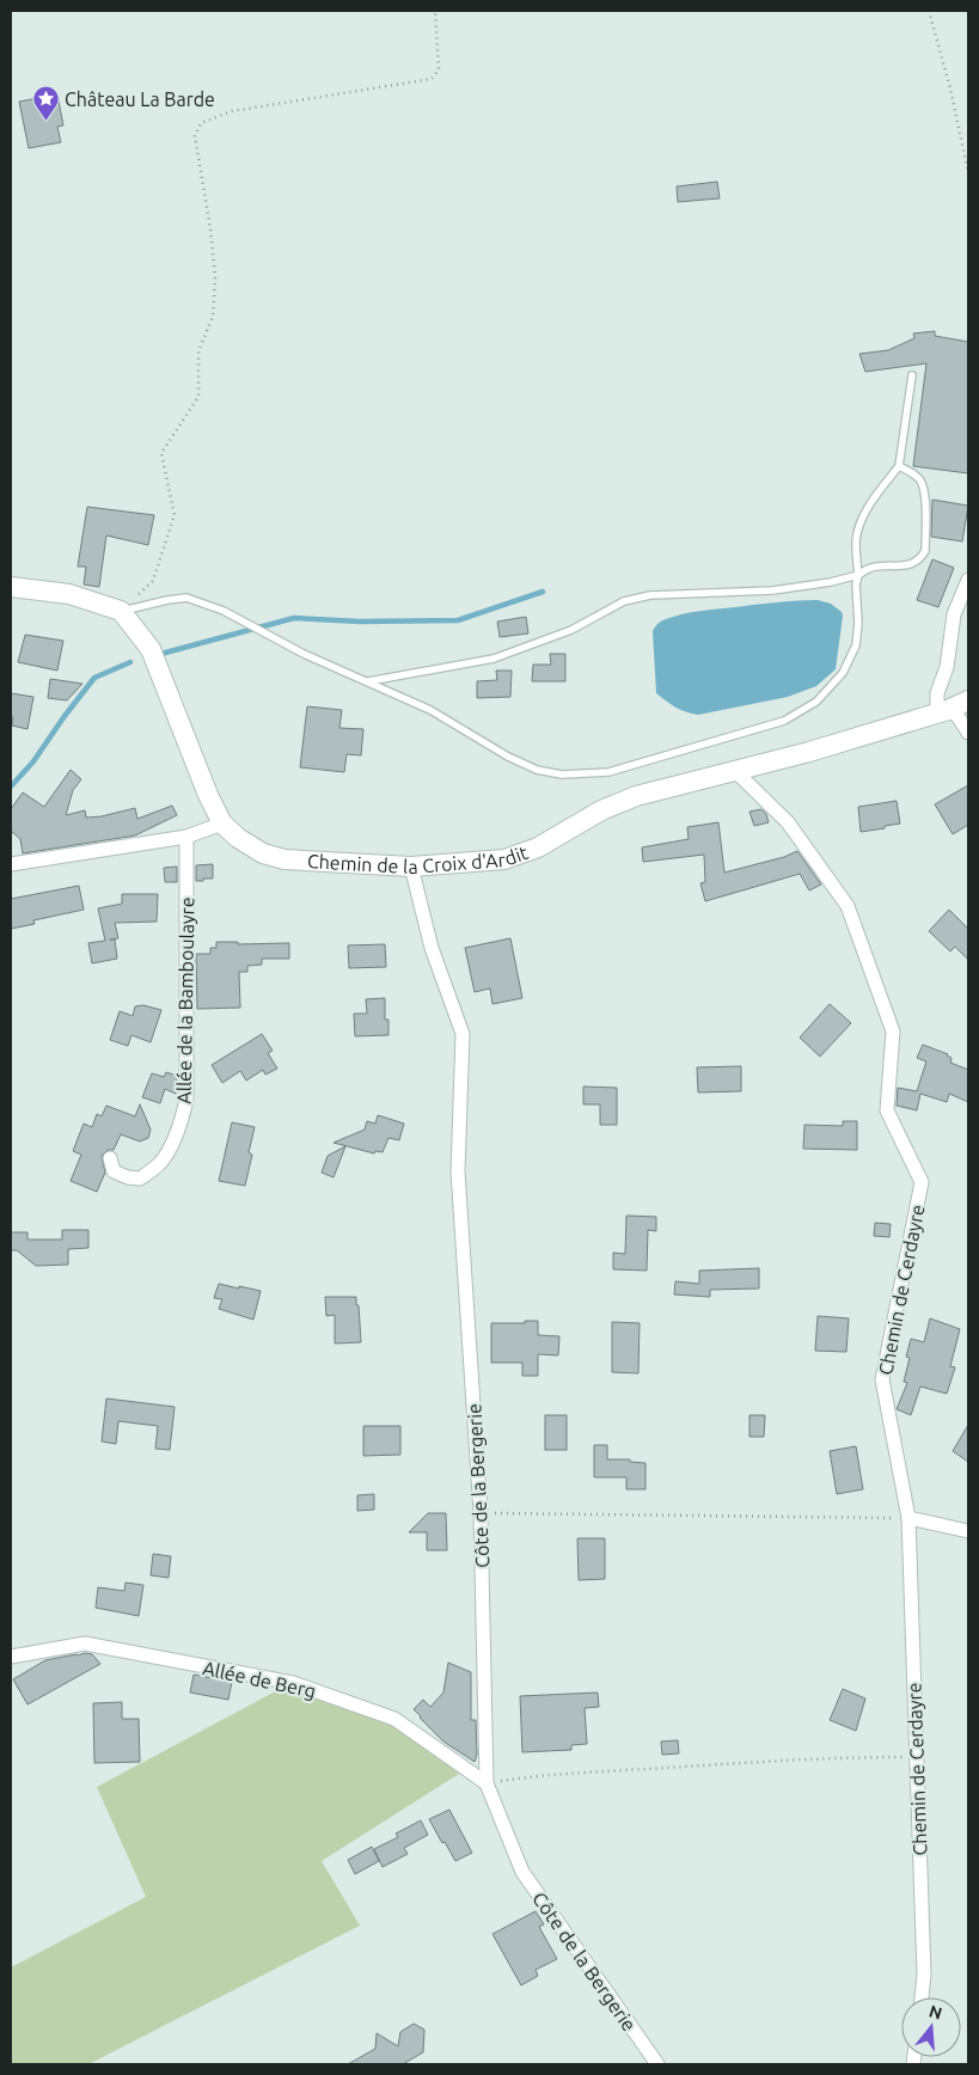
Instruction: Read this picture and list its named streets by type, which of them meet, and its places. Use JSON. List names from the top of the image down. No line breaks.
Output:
{"streets":{"street":["Chemin de la Croix d'Ardit","Allée de la Bamboulayre","Chemin de Cerdayre","Côte de la Bergerie","Allée de Berg"]},"crossings":[["Chemin de la Croix d'Ardit","Chemin de Cerdayre"],["Chemin de la Croix d'Ardit","Côte de la Bergerie"],["Côte de la Bergerie","Allée de Berg"]],"places":{"place":["Château La Barde"]},"north":"top"}
